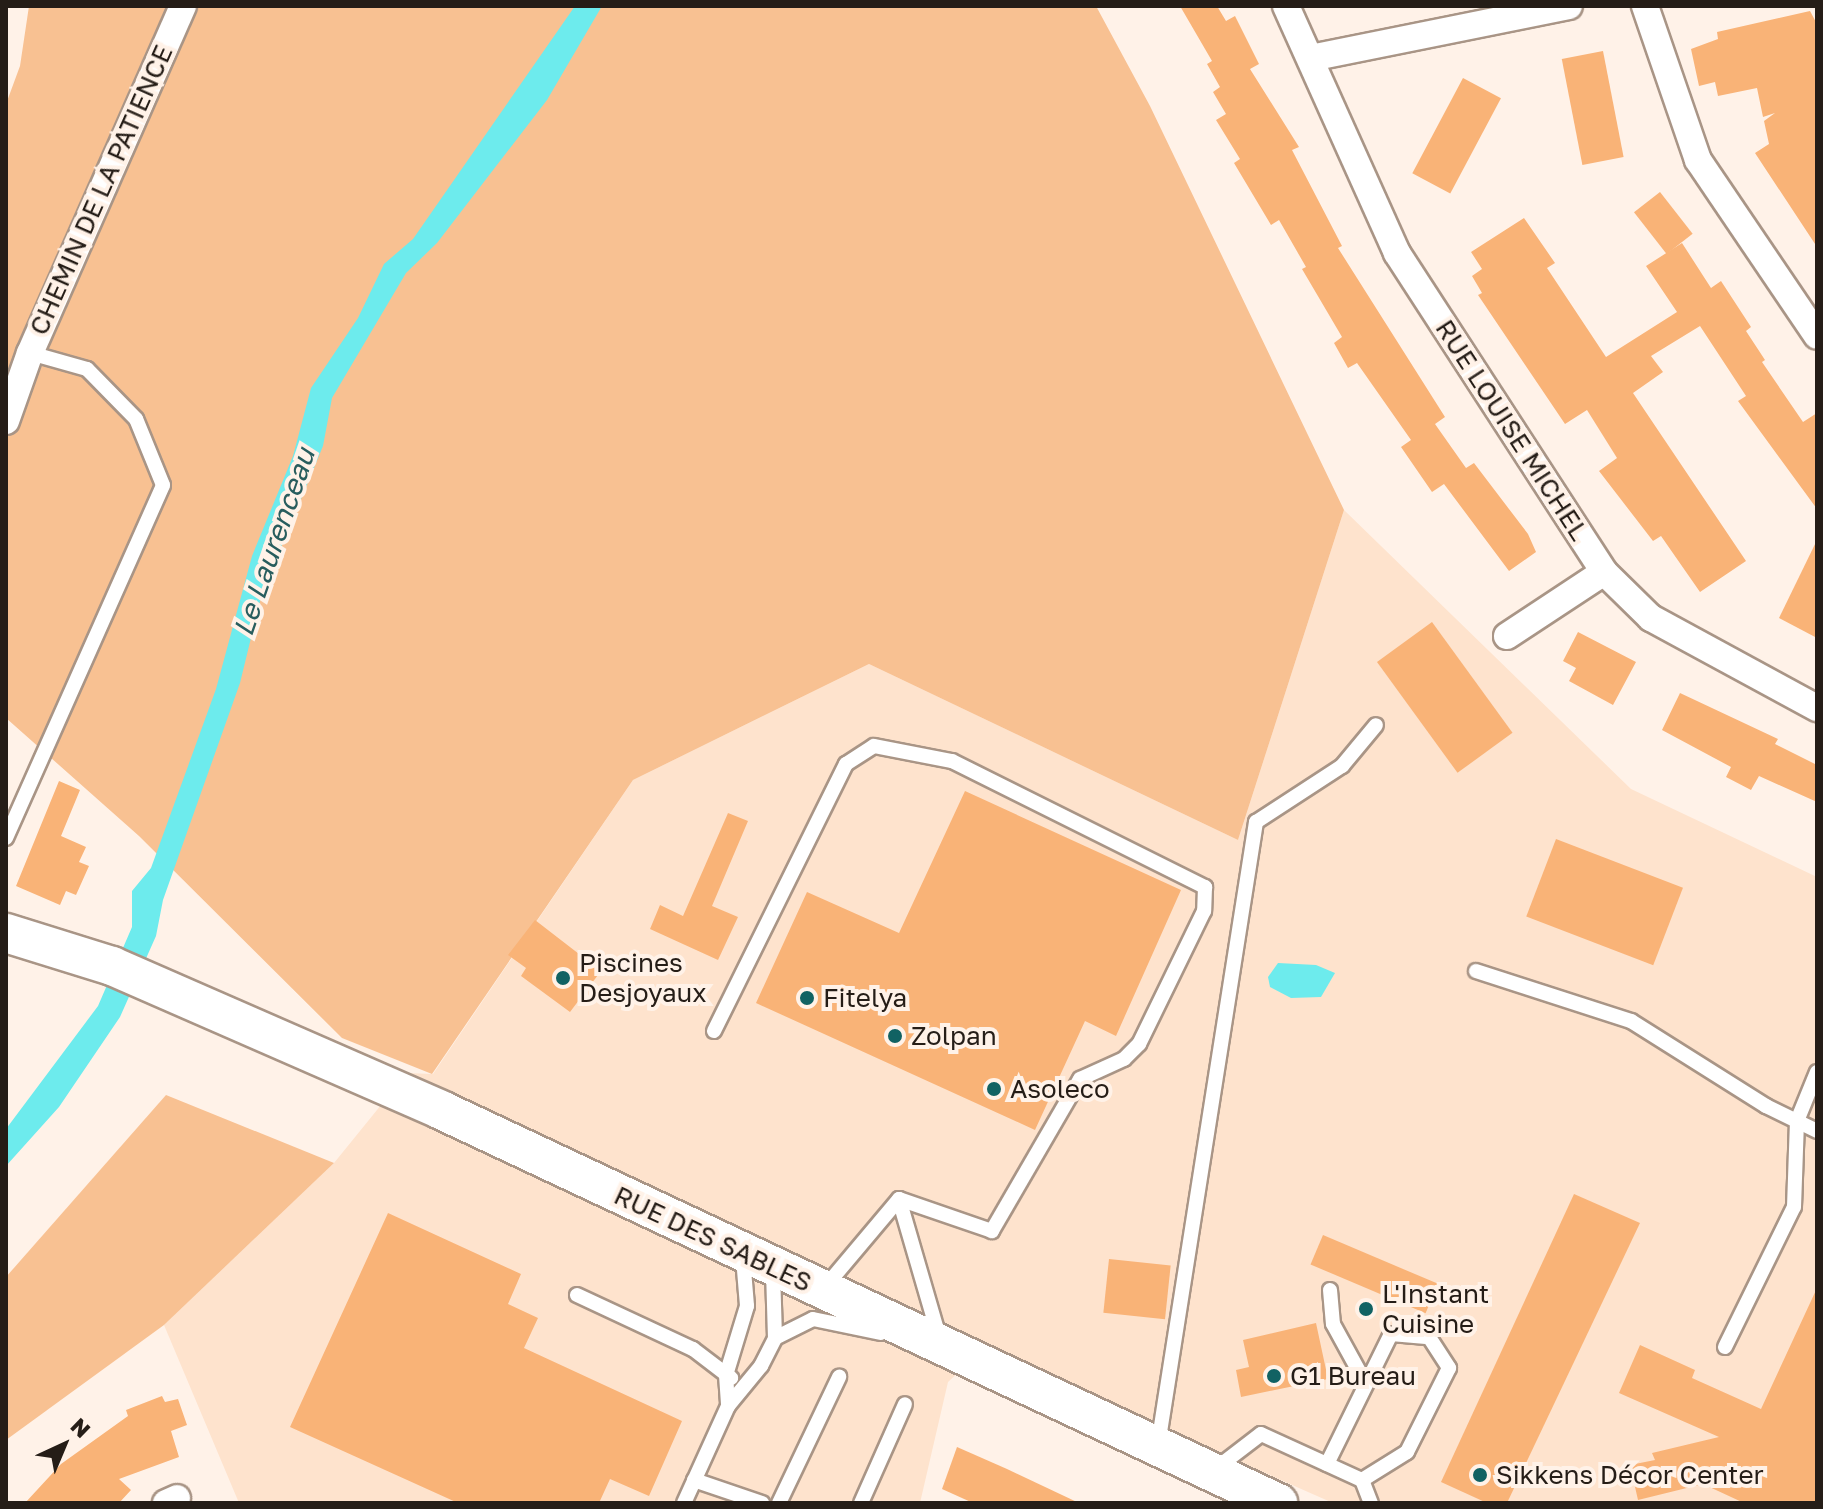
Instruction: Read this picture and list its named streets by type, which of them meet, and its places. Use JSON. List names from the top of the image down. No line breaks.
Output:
{"streets":{"main road":["RUE DES SABLES"],"street":["CHEMIN DE LA PATIENCE","RUE LOUISE MICHEL"]},"water":["Le Laurenceau"],"places":["Piscines Desjoyaux","Fitelya","Zolpan","Asoleco","L'Instant Cuisine","G1 Bureau","Sikkens Décor Center"],"north":"top right"}
